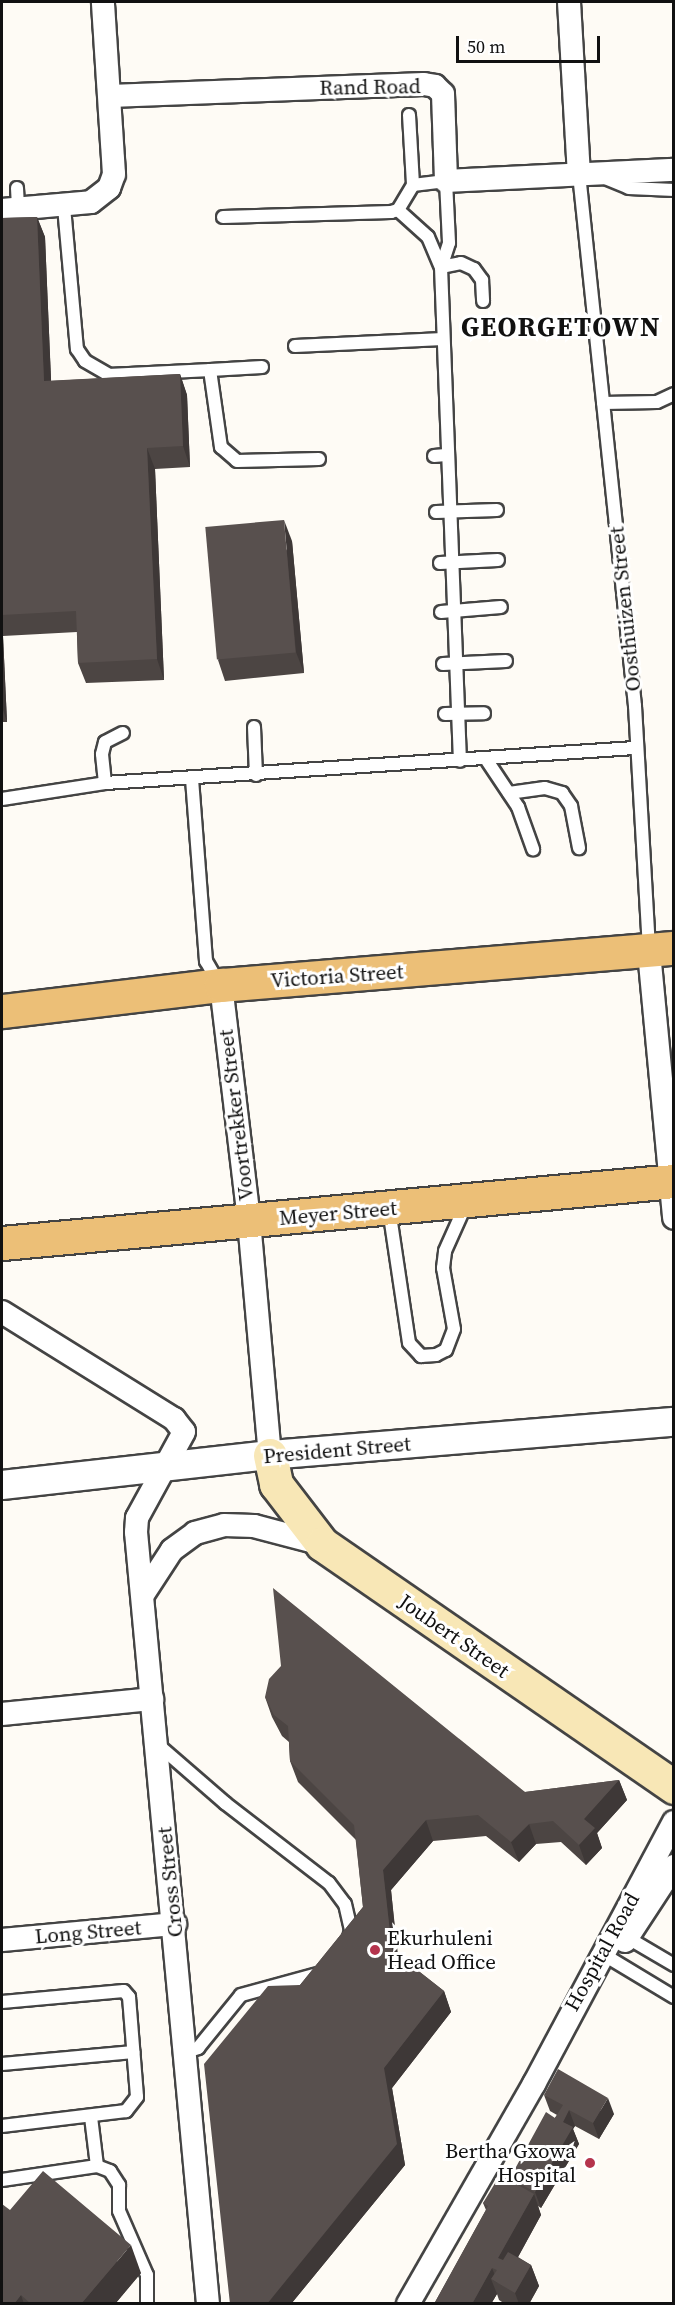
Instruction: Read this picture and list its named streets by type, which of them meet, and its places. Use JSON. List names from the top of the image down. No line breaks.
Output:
{"streets":{"main road":["Victoria Street","Meyer Street","Joubert Street"],"street":["Rand Road","Oosthuizen Street","Voortrekker Street","President Street","Cross Street","Long Street","Hospital Road"]},"crossings":[["Oosthuizen Street","Victoria Street"],["Oosthuizen Street","Meyer Street"],["Victoria Street","Voortrekker Street"],["Voortrekker Street","Meyer Street"],["Voortrekker Street","President Street"],["Voortrekker Street","Joubert Street"],["President Street","Joubert Street"],["President Street","Cross Street"],["Cross Street","Long Street"]],"districts":["GEORGETOWN"],"places":["Ekurhuleni Head Office","Bertha Gxowa Hospital"],"scale_bar":"50 m"}
